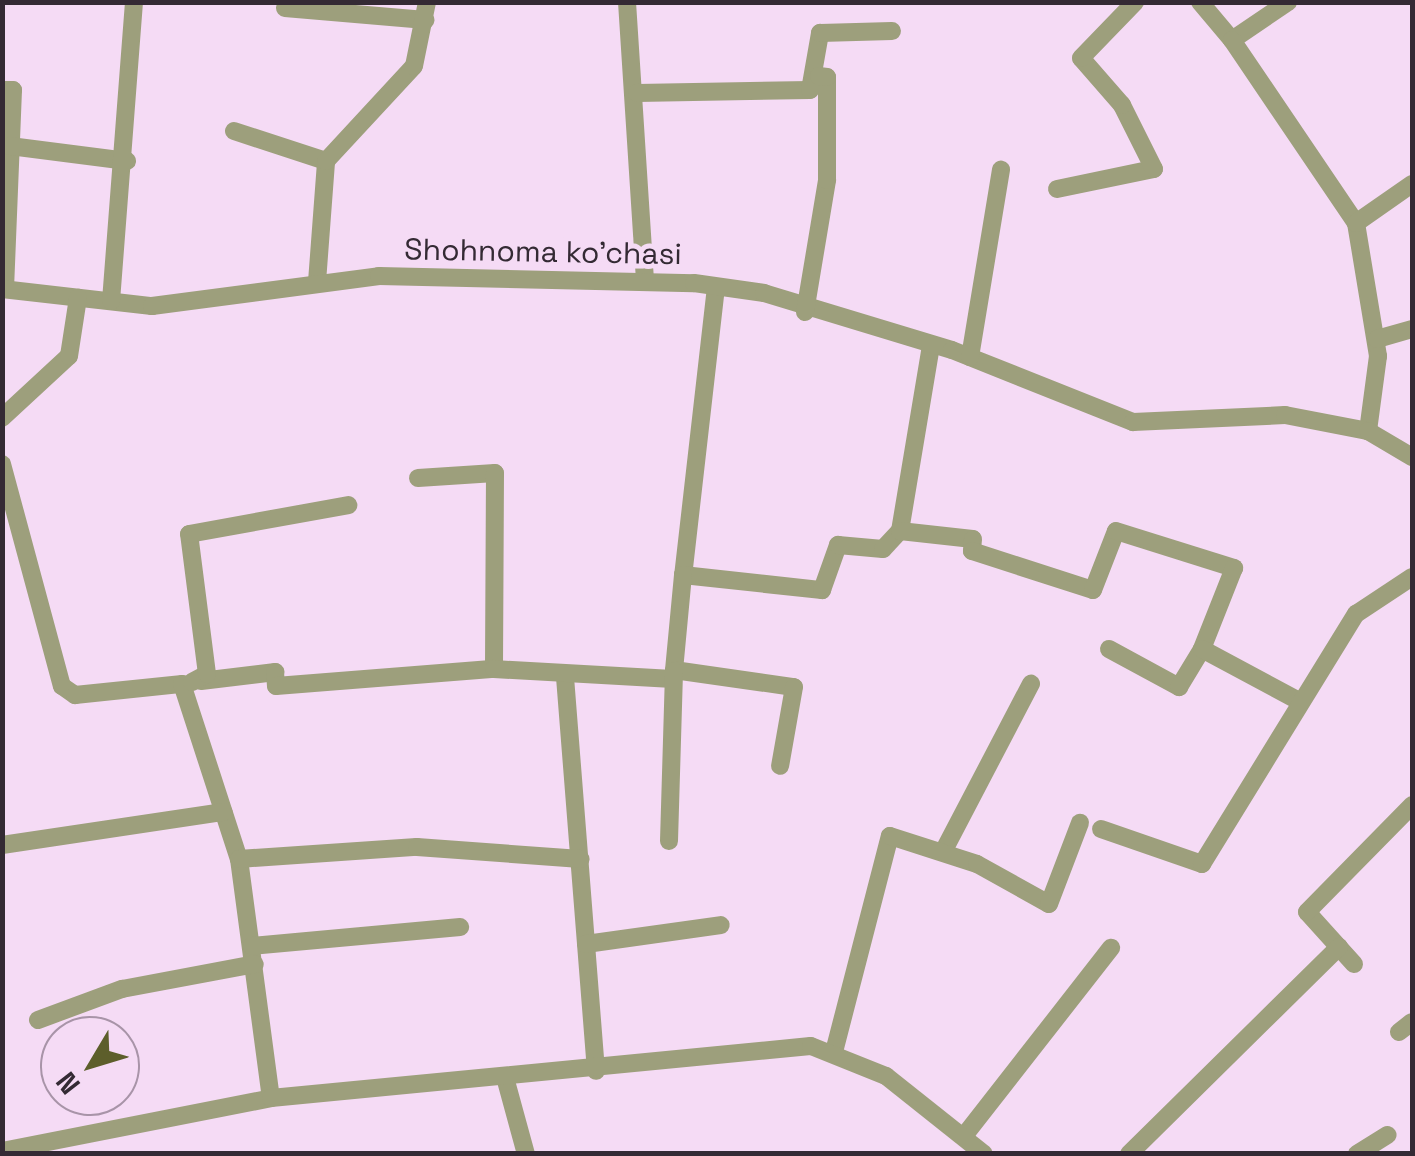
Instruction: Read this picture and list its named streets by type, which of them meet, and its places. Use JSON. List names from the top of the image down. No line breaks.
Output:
{"streets":{"street":["Shohnoma ko'chasi"]},"north":"bottom left"}
